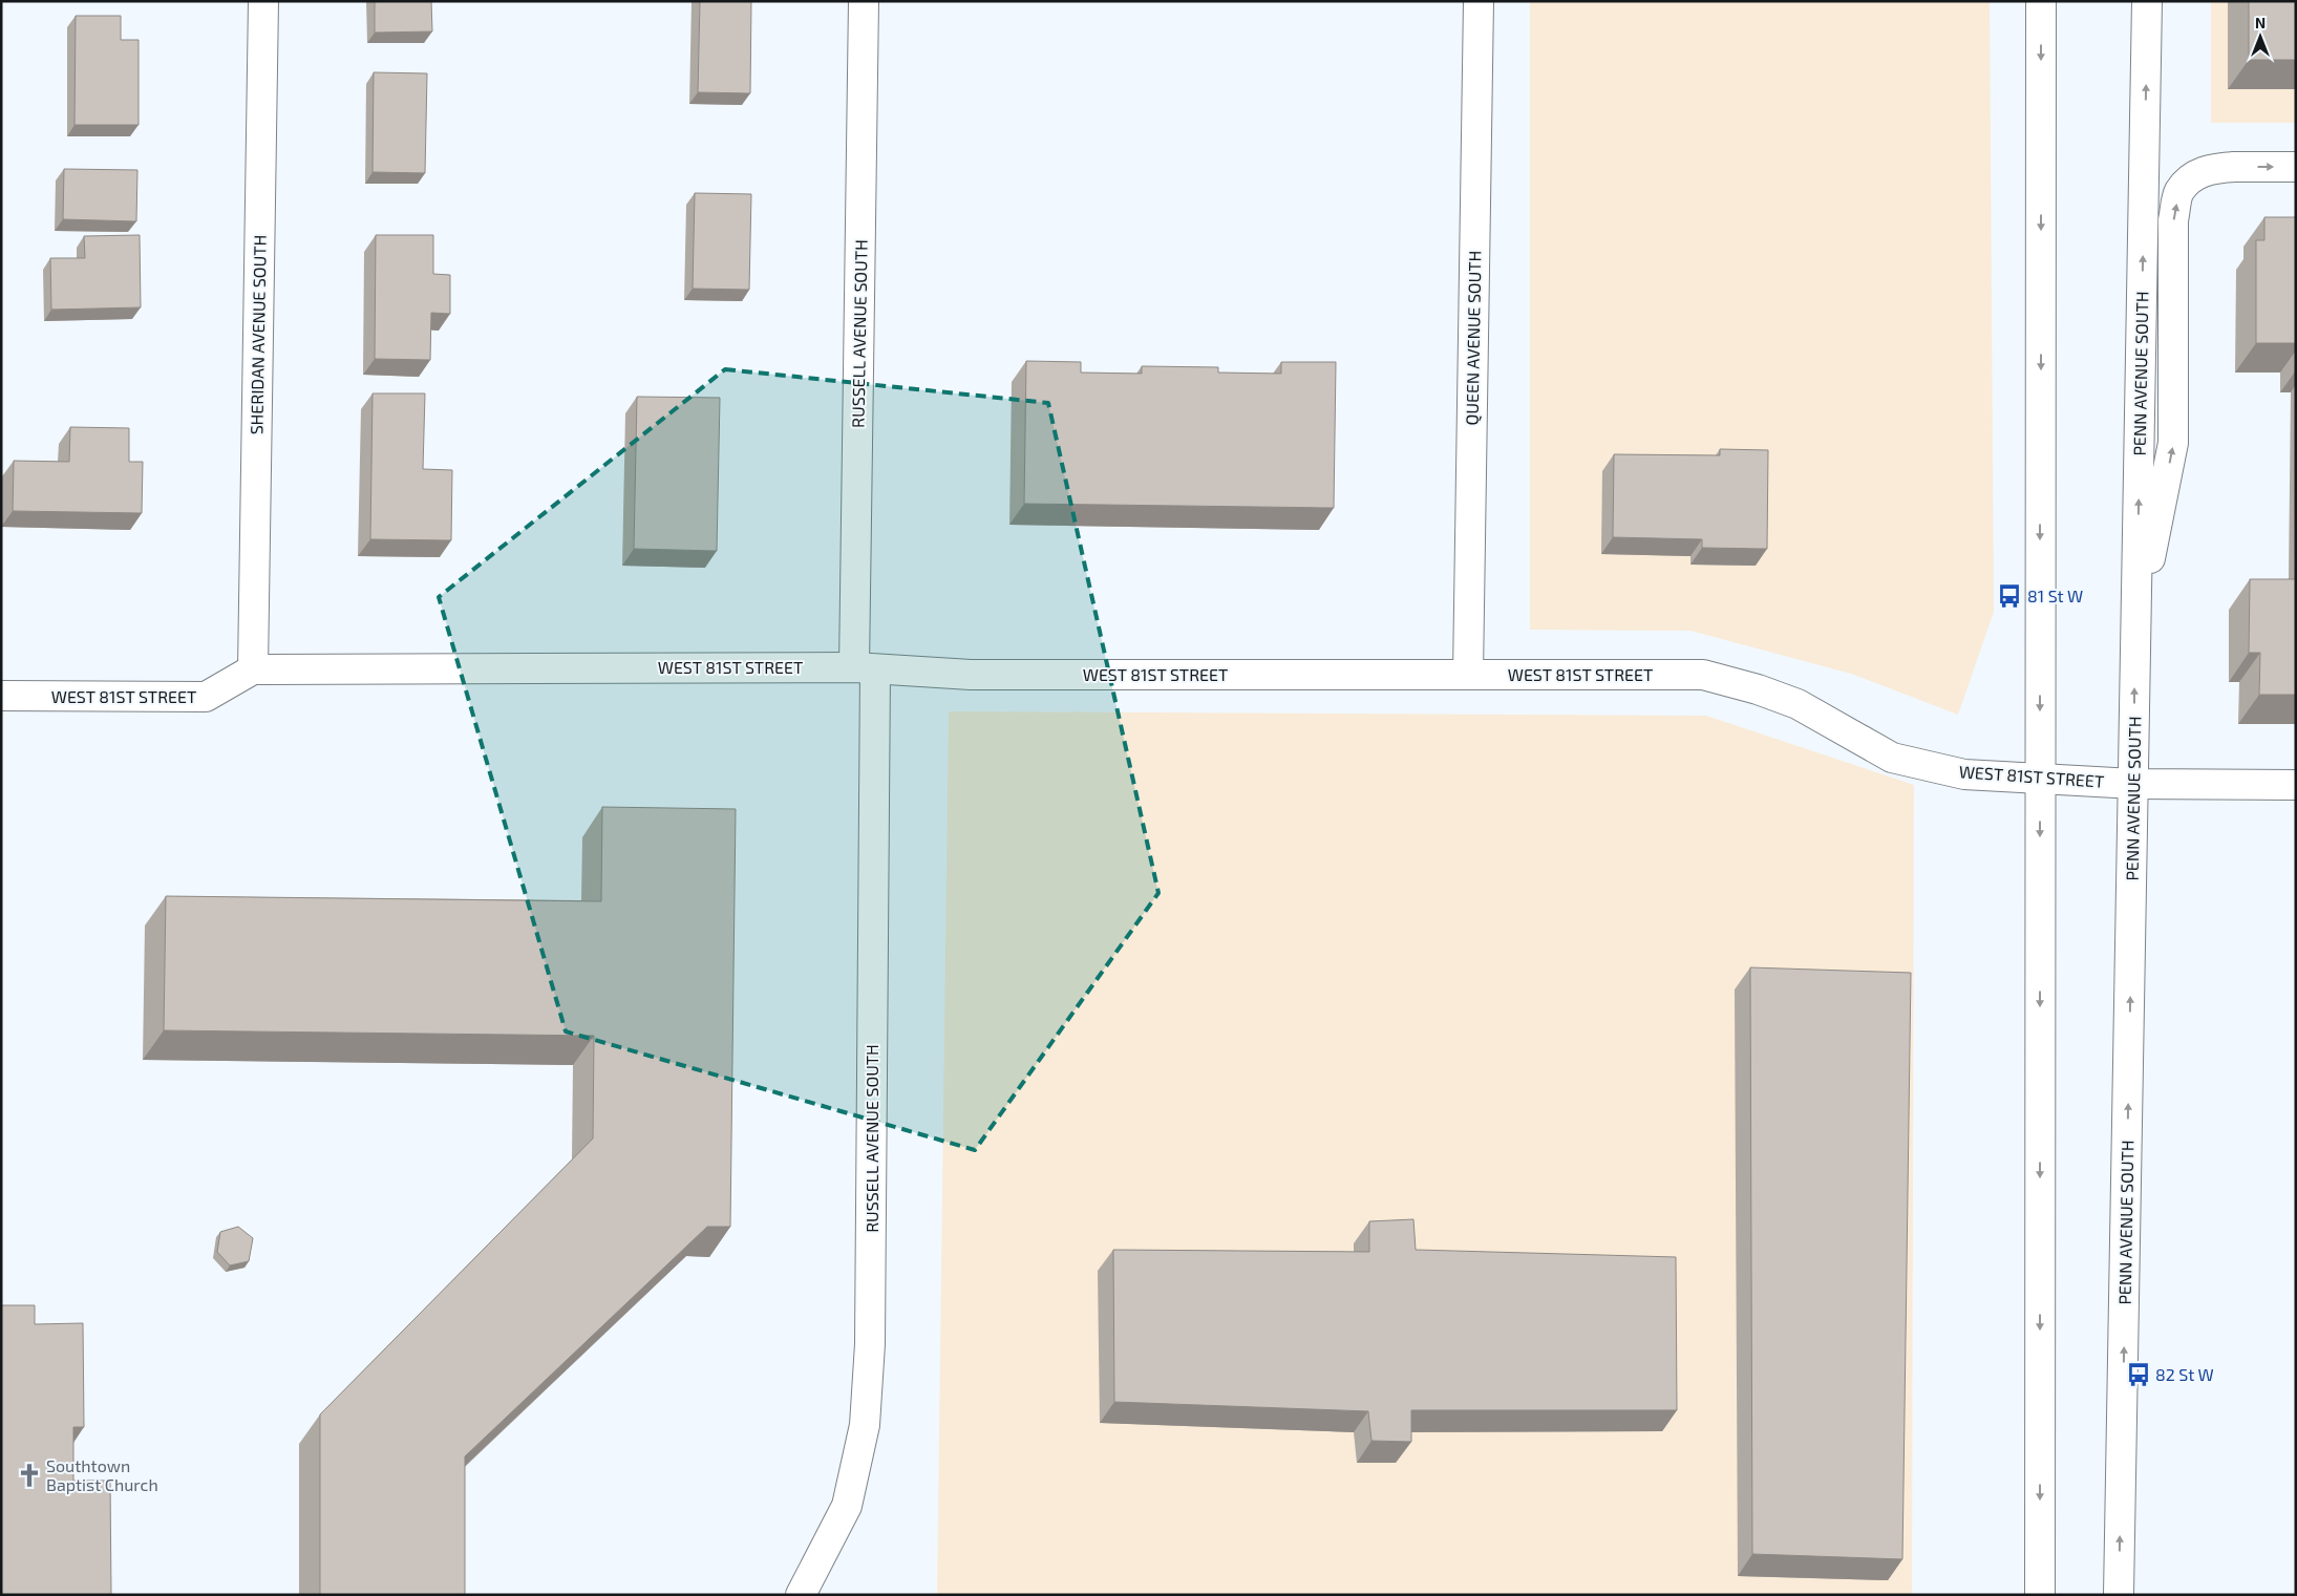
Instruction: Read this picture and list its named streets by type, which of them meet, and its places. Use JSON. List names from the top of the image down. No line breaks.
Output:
{"streets":{"street":["RUSSELL AVENUE SOUTH","SHERIDAN AVENUE SOUTH","QUEEN AVENUE SOUTH","PENN AVENUE SOUTH","WEST 81ST STREET"]},"crossings":[["RUSSELL AVENUE SOUTH","WEST 81ST STREET"],["SHERIDAN AVENUE SOUTH","WEST 81ST STREET"],["QUEEN AVENUE SOUTH","WEST 81ST STREET"],["PENN AVENUE SOUTH","WEST 81ST STREET"]],"places":{"bus stop":["81 St W","82 St W"],"church":["Southtown Baptist Church"]},"north":"top"}
